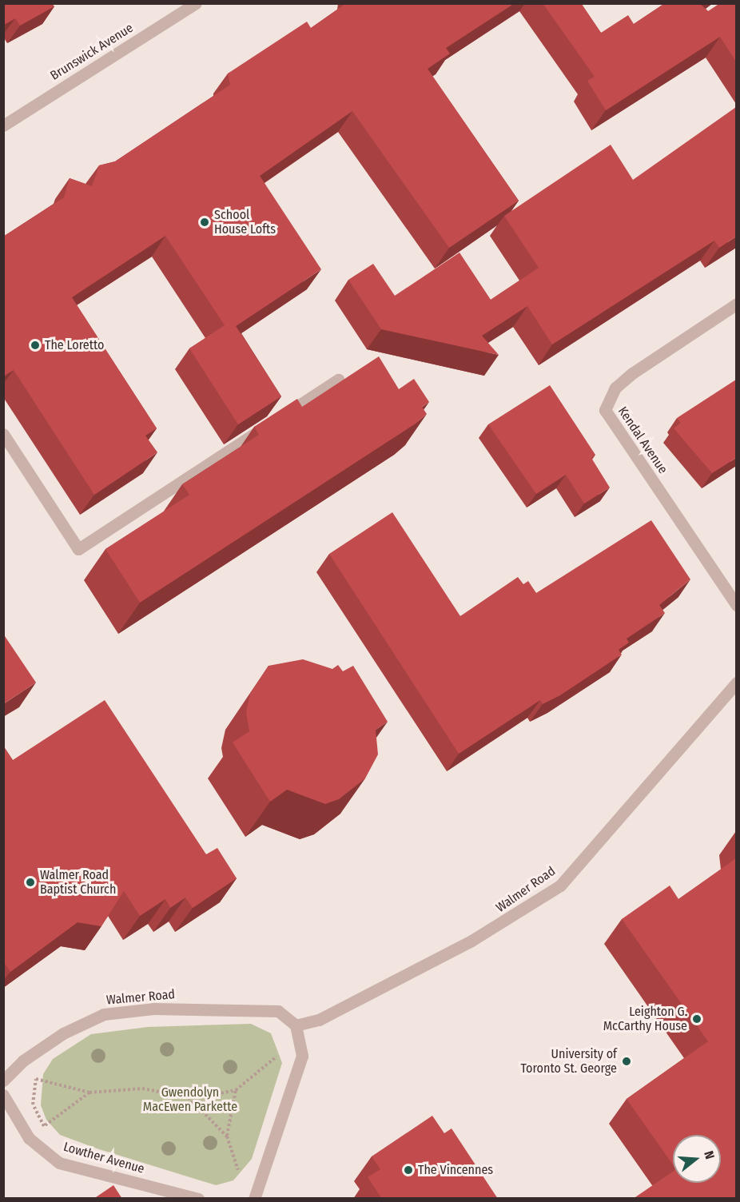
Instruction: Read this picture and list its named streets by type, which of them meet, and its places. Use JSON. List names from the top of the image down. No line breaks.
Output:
{"streets":{"street":["Brunswick Avenue","Kendal Avenue","Walmer Road","Lowther Avenue"]},"parks":["Gwendolyn MacEwen Parkette"],"places":["School House Lofts","The Loretto","Walmer Road Baptist Church","Leighton G. McCarthy House","University of Toronto St. George","The Vincennes"],"north":"right"}
